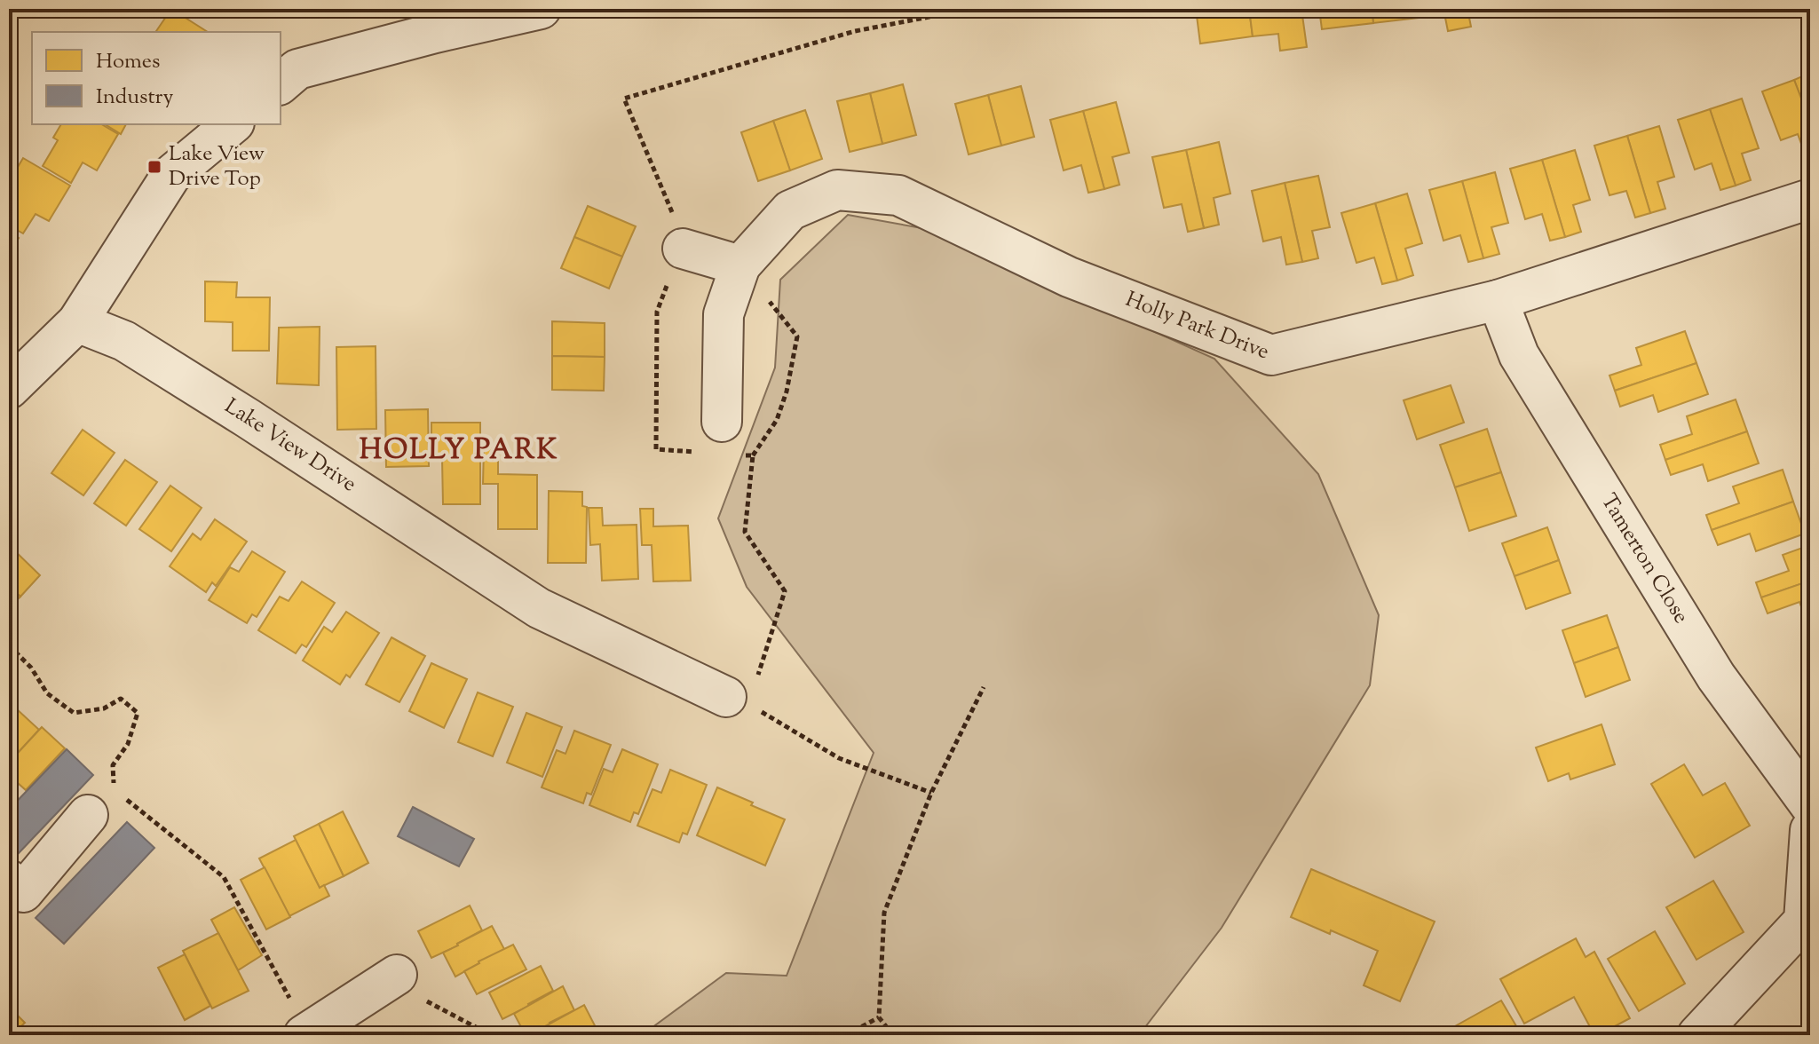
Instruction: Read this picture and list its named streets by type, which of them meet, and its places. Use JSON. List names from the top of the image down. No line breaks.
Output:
{"streets":{"street":["Holly Park Drive","Lake View Drive","Tamerton Close"]},"crossings":[["Holly Park Drive","Tamerton Close"]],"districts":["HOLLY PARK"],"places":{"transit":["Lake View Drive Top"]},"legend":["Homes","Industry"]}
